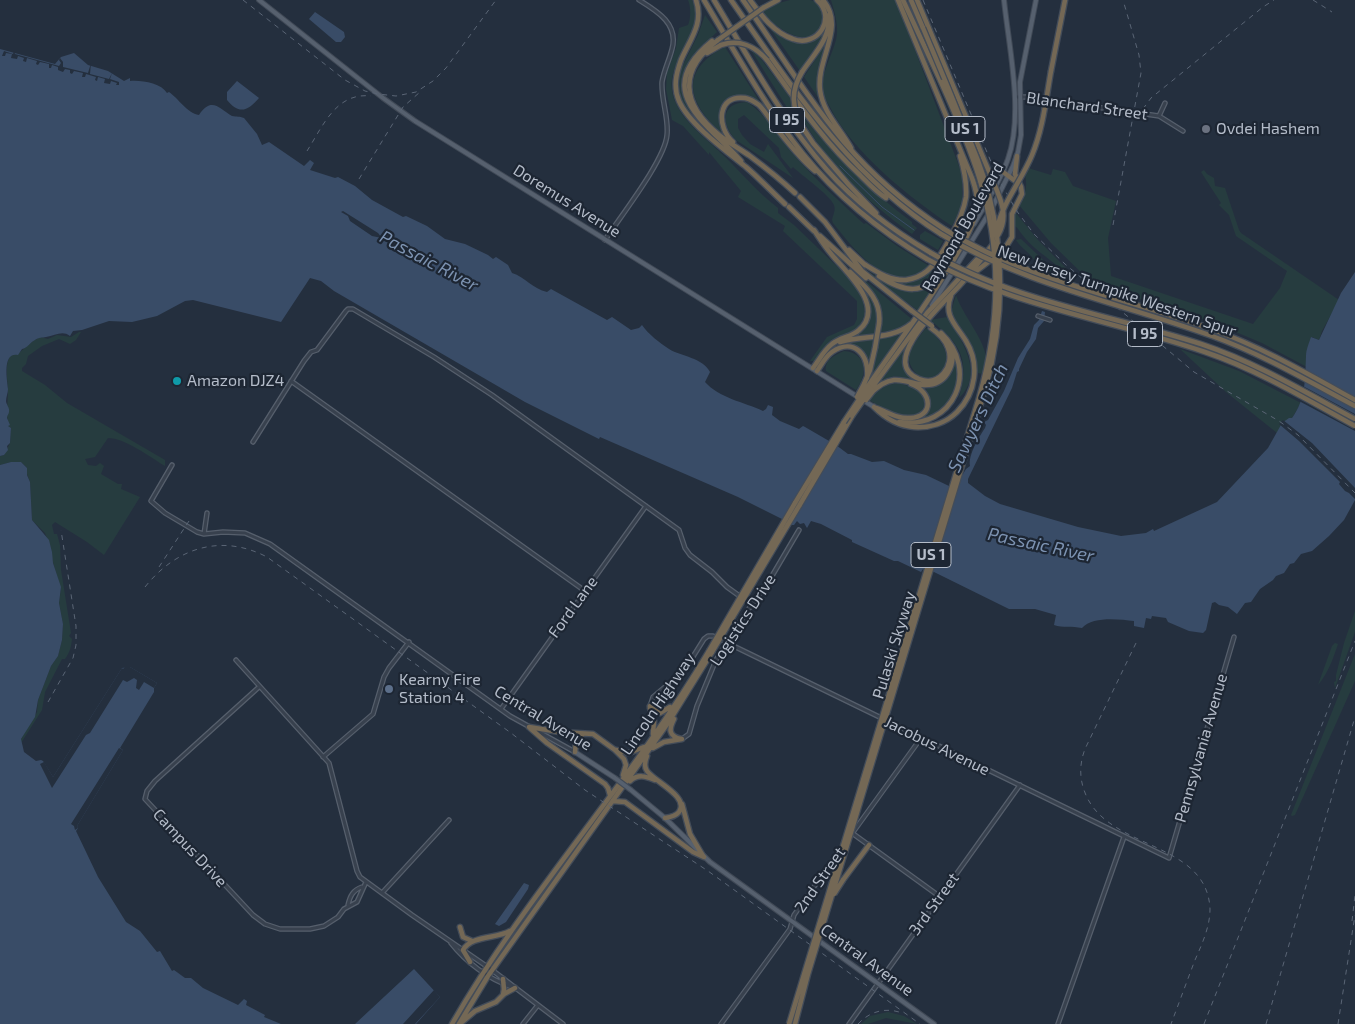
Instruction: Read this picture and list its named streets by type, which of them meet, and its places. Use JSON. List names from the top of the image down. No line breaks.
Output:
{"streets":{"highway":["I 95","US 1","Raymond Boulevard","New Jersey Turnpike Western Spur","Pulaski Skyway","Lincoln Highway"],"main road":["Doremus Avenue","Central Avenue"],"street":["Blanchard Street","Ford Lane","Logistics Drive","Jacobus Avenue","Pennsylvania Avenue","Campus Drive","2nd Street","3rd Street"]},"crossings":[["Blanchard Street","Raymond Boulevard"],["US 1","Pulaski Skyway"],["Raymond Boulevard","Lincoln Highway"],["Ford Lane","Central Avenue"],["Logistics Drive","Jacobus Avenue"],["Central Avenue","2nd Street"],["Central Avenue","3rd Street"],["Jacobus Avenue","Pennsylvania Avenue"],["Jacobus Avenue","2nd Street"],["Jacobus Avenue","3rd Street"]],"water":["Passaic River","Sawyers Ditch"],"places":["Ovdei Hashem","Amazon DJZ4","Kearny Fire Station 4"]}
